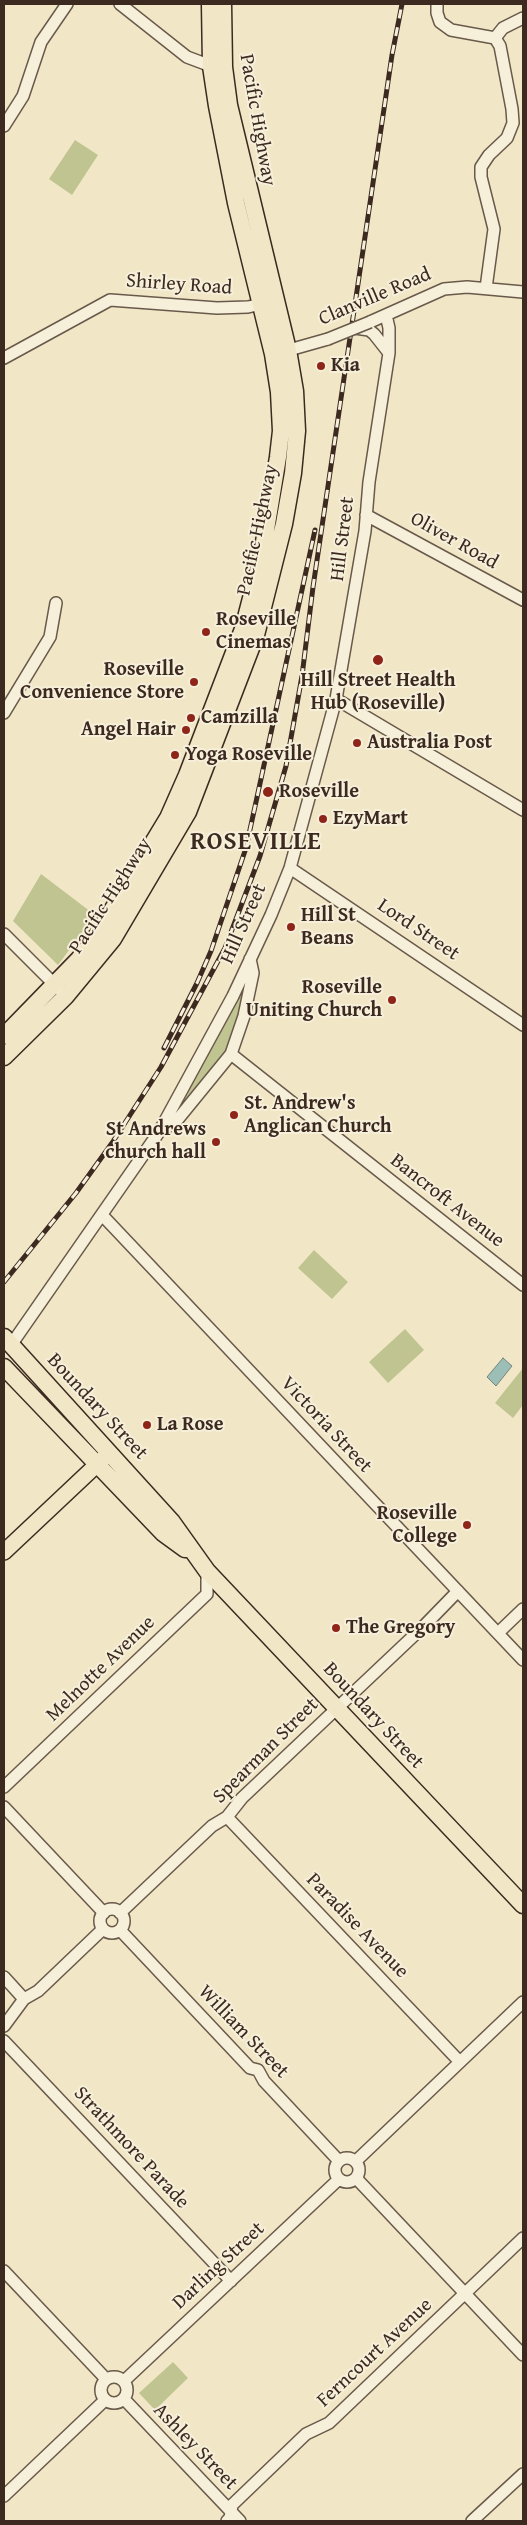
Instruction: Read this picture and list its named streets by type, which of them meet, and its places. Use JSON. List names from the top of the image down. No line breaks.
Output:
{"streets":{"highway":["Pacific Highway","Boundary Street"],"street":["Shirley Road","Clanville Road","Hill Street","Oliver Road","Lord Street","Bancroft Avenue","Victoria Street","Melnotte Avenue","Spearman Street","Paradise Avenue","William Street","Strathmore Parade","Darling Street","Ferncourt Avenue","Ashley Street"]},"crossings":[["Pacific Highway","Shirley Road"],["Pacific Highway","Clanville Road"],["Clanville Road","Hill Street"],["Hill Street","Oliver Road"],["Hill Street","Lord Street"],["Hill Street","Boundary Street"],["Hill Street","Victoria Street"],["Boundary Street","Melnotte Avenue"],["Boundary Street","Spearman Street"],["Victoria Street","Spearman Street"],["Spearman Street","Paradise Avenue"],["Spearman Street","William Street"],["William Street","Darling Street"],["Strathmore Parade","Darling Street"],["Darling Street","Ashley Street"],["Ferncourt Avenue","Ashley Street"]],"districts":["ROSEVILLE"],"places":["Kia","Roseville Cinemas","Hill Street Health Hub (Roseville)","Roseville Convenience Store","Camzilla","Angel Hair","Australia Post","Yoga Roseville","Roseville","EzyMart","Hill St Beans","Roseville Uniting Church","St. Andrew's Anglican Church","St Andrews church hall","La Rose","Roseville College","The Gregory"]}
